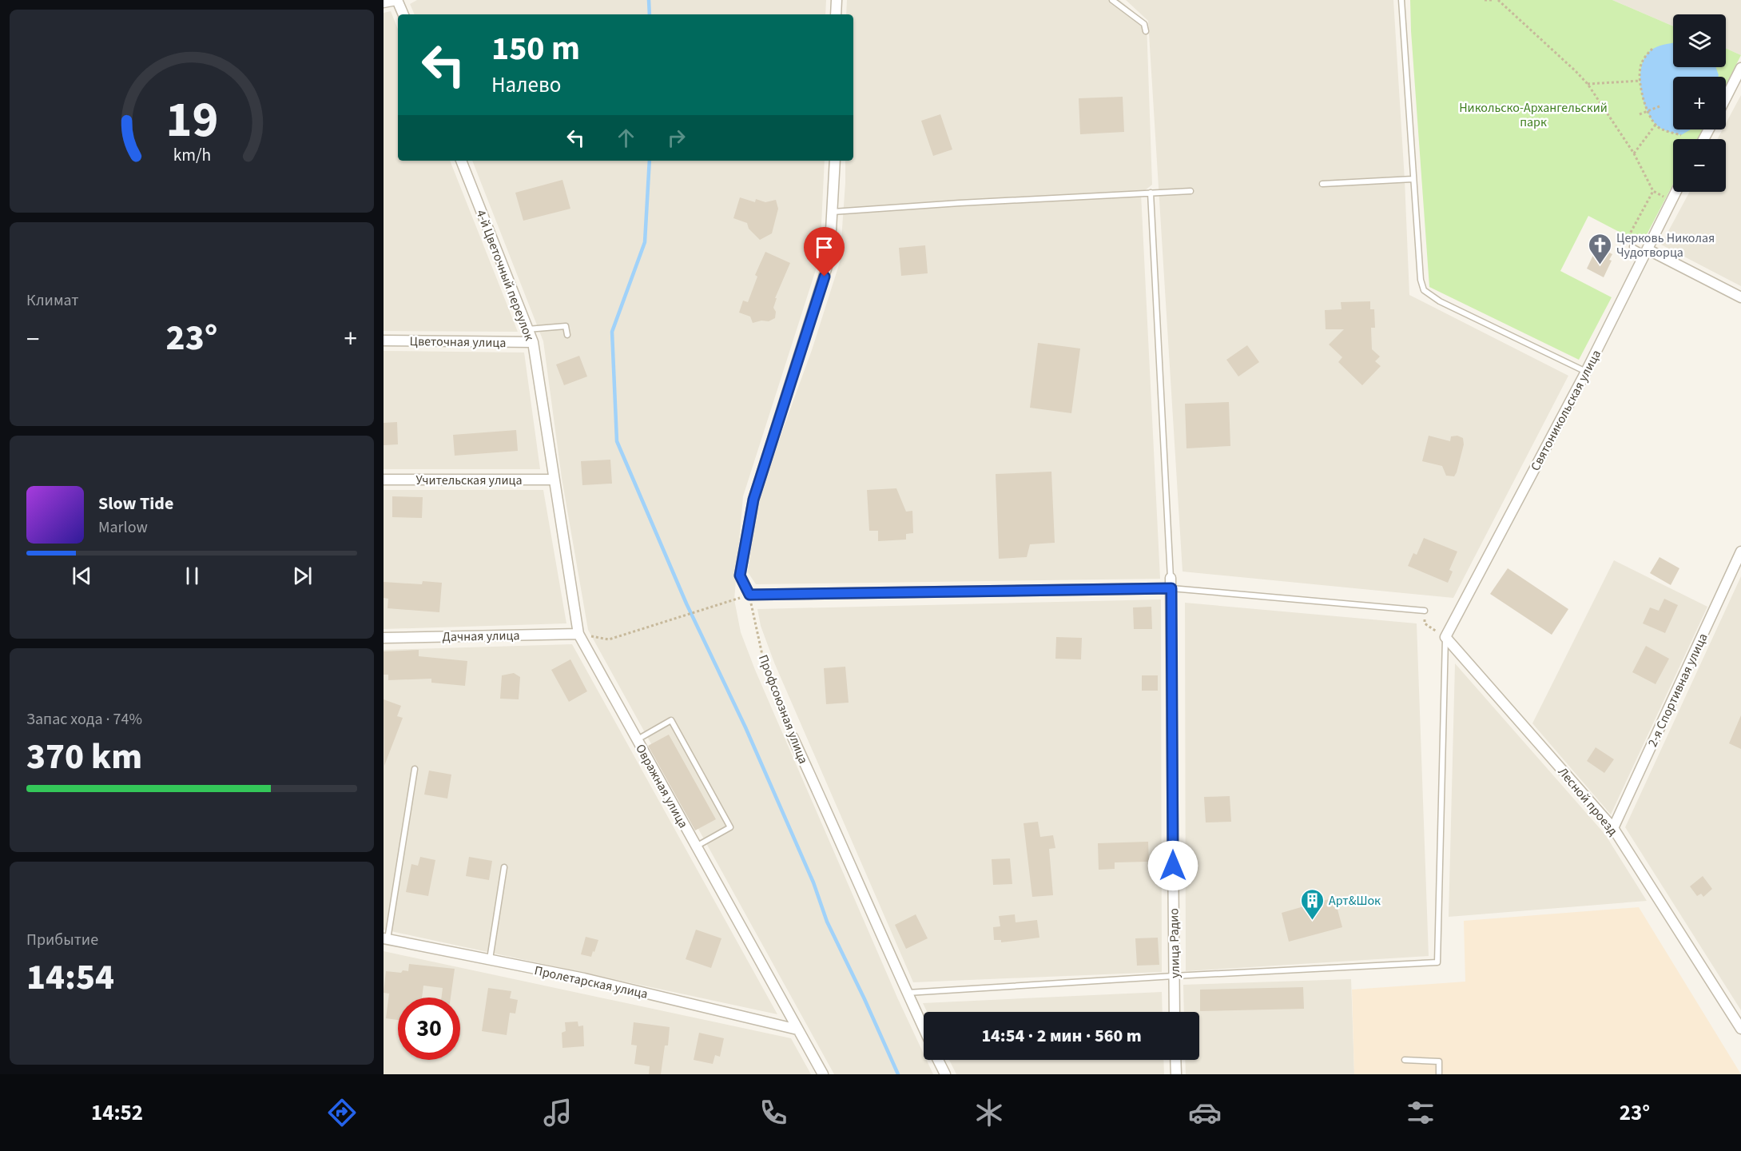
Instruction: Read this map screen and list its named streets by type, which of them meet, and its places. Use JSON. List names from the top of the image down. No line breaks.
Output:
{"streets":{"street":["4-й Цветочный переулок","Цветочная улица","Святоникольская улица","Учительская улица","Дачная улица","2-я Спортивная улица","Профсоюзная улица","Овражная улица","Лесной проезд","улица Радио","Пролетарская улица"]},"crossings":[["4-й Цветочный переулок","Цветочная улица"],["4-й Цветочный переулок","Учительская улица"],["4-й Цветочный переулок","Овражная улица"],["Святоникольская улица","Лесной проезд"],["Учительская улица","Овражная улица"],["Дачная улица","Овражная улица"],["2-я Спортивная улица","Лесной проезд"],["Овражная улица","Пролетарская улица"]],"parks":["Никольско-Архангельский парк"],"places":{"church":["Церковь Николая Чудотворца"],"building":["Арт&Шок"]},"page":{"map_buttons":["+","−"],"turn":["150 m","Налево"],"tile":["Климат",["Запас хода · 74%","370 km"],["Прибытие","14:54"]],"heat":["−","23°","+"],"song":["Slow Tide","Marlow"],"limit":"30","trip":"14:54 · 2 мин · 560 m","tabs":["14:52","23°"],"gauge":["19","km/h"]}}
